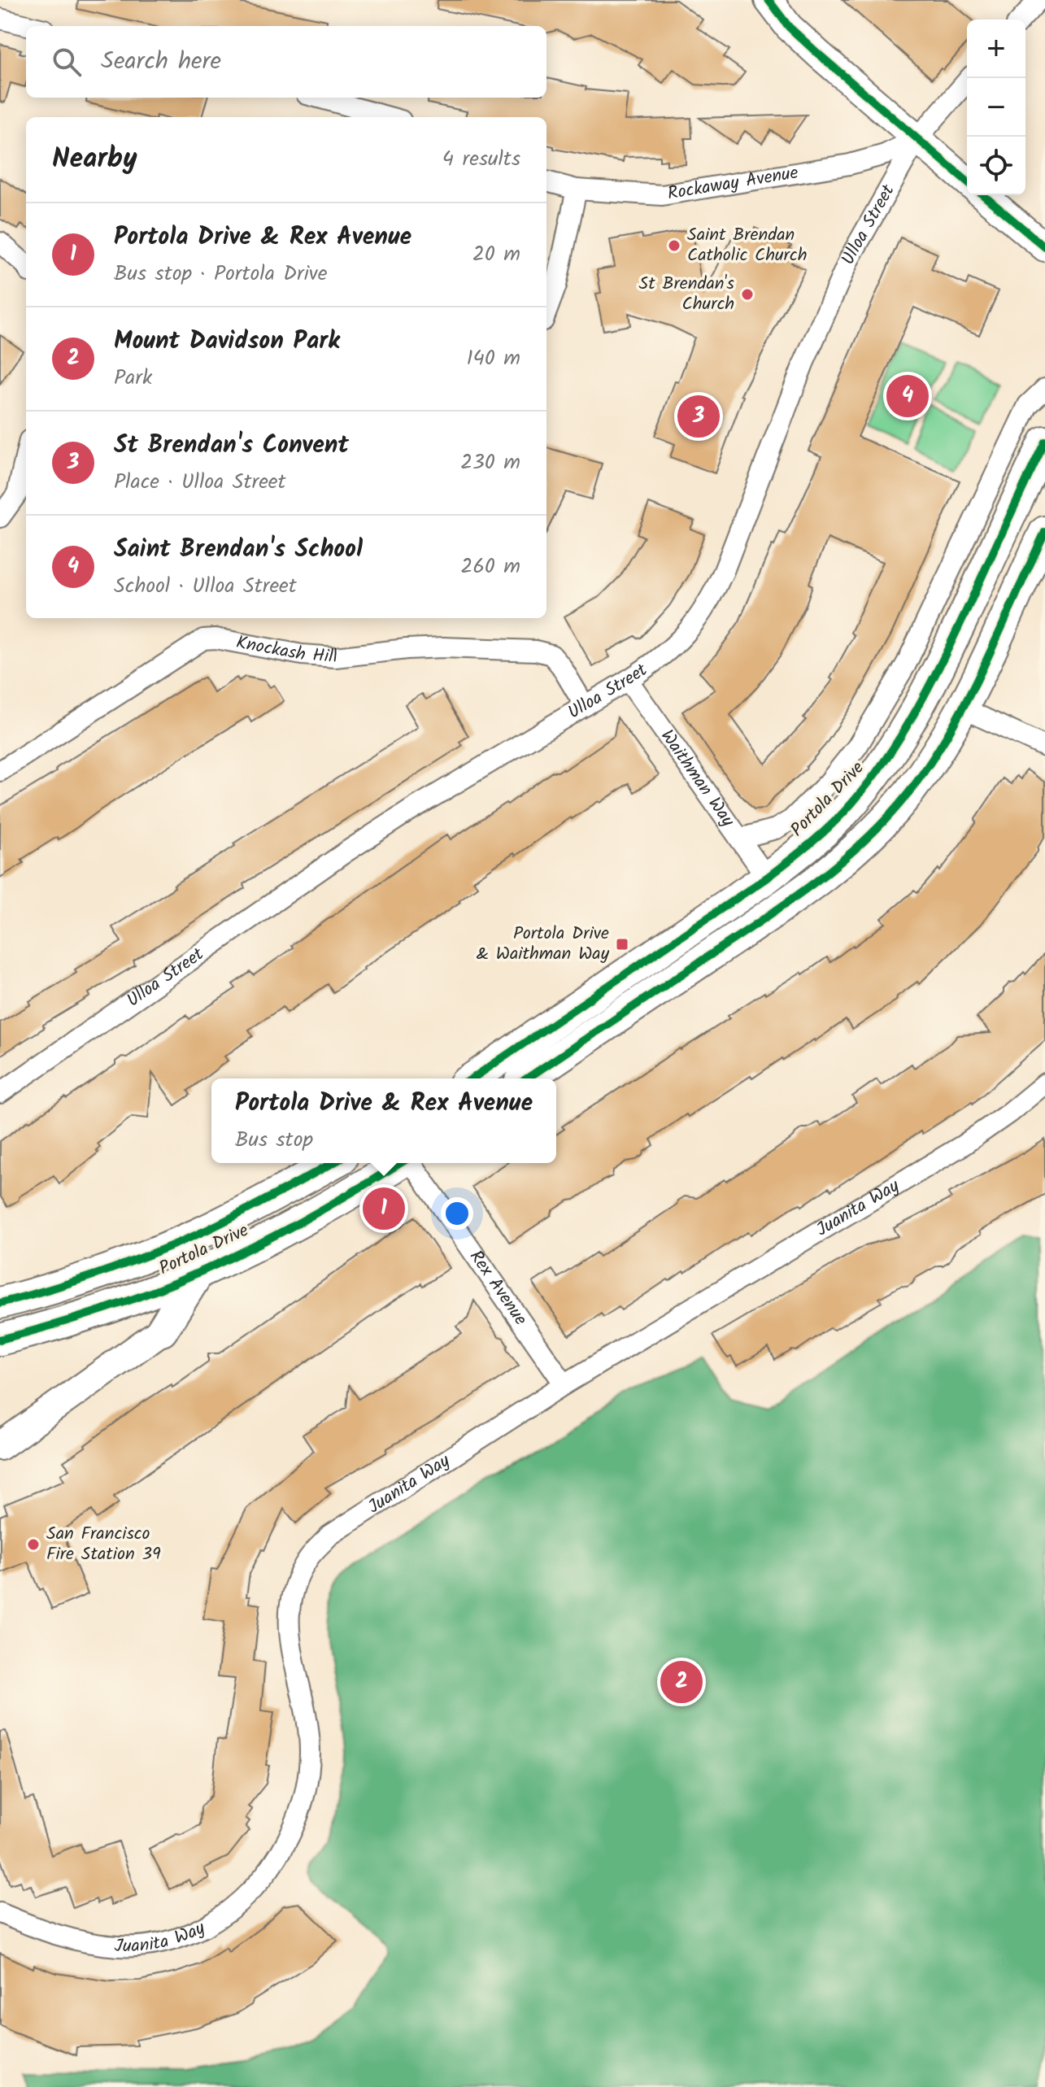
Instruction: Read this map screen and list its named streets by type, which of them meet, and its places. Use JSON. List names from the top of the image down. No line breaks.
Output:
{"streets":{"main road":["Portola Drive"],"street":["Rockaway Avenue","Ulloa Street","Knockash Hill","Waithman Way","Juanita Way","Rex Avenue"]},"crossings":[["Rockaway Avenue","Ulloa Street"],["Ulloa Street","Knockash Hill"],["Ulloa Street","Waithman Way"],["Waithman Way","Portola Drive"],["Juanita Way","Rex Avenue"]],"places":{"other":["Saint Brendan Catholic Church","St Brendan's Church","San Francisco Fire Station 39"],"transit":["Portola Drive & Waithman Way"]},"page":{"map_buttons":["+","−"],"search":"Search here","heading":["Nearby","4 results"],"list":[{"mark":"1","name":"Portola Drive & Rex Avenue","note":"Bus stop · Portola Drive","value":"20 m"},{"mark":"2","name":"Mount Davidson Park","note":"Park","value":"140 m"},{"mark":"3","name":"St Brendan's Convent","note":"Place · Ulloa Street","value":"230 m"},{"mark":"4","name":"Saint Brendan's School","note":"School · Ulloa Street","value":"260 m"}],"pins":["4","3","1","2"],"popup":["Portola Drive & Rex Avenue","Bus stop"]}}
